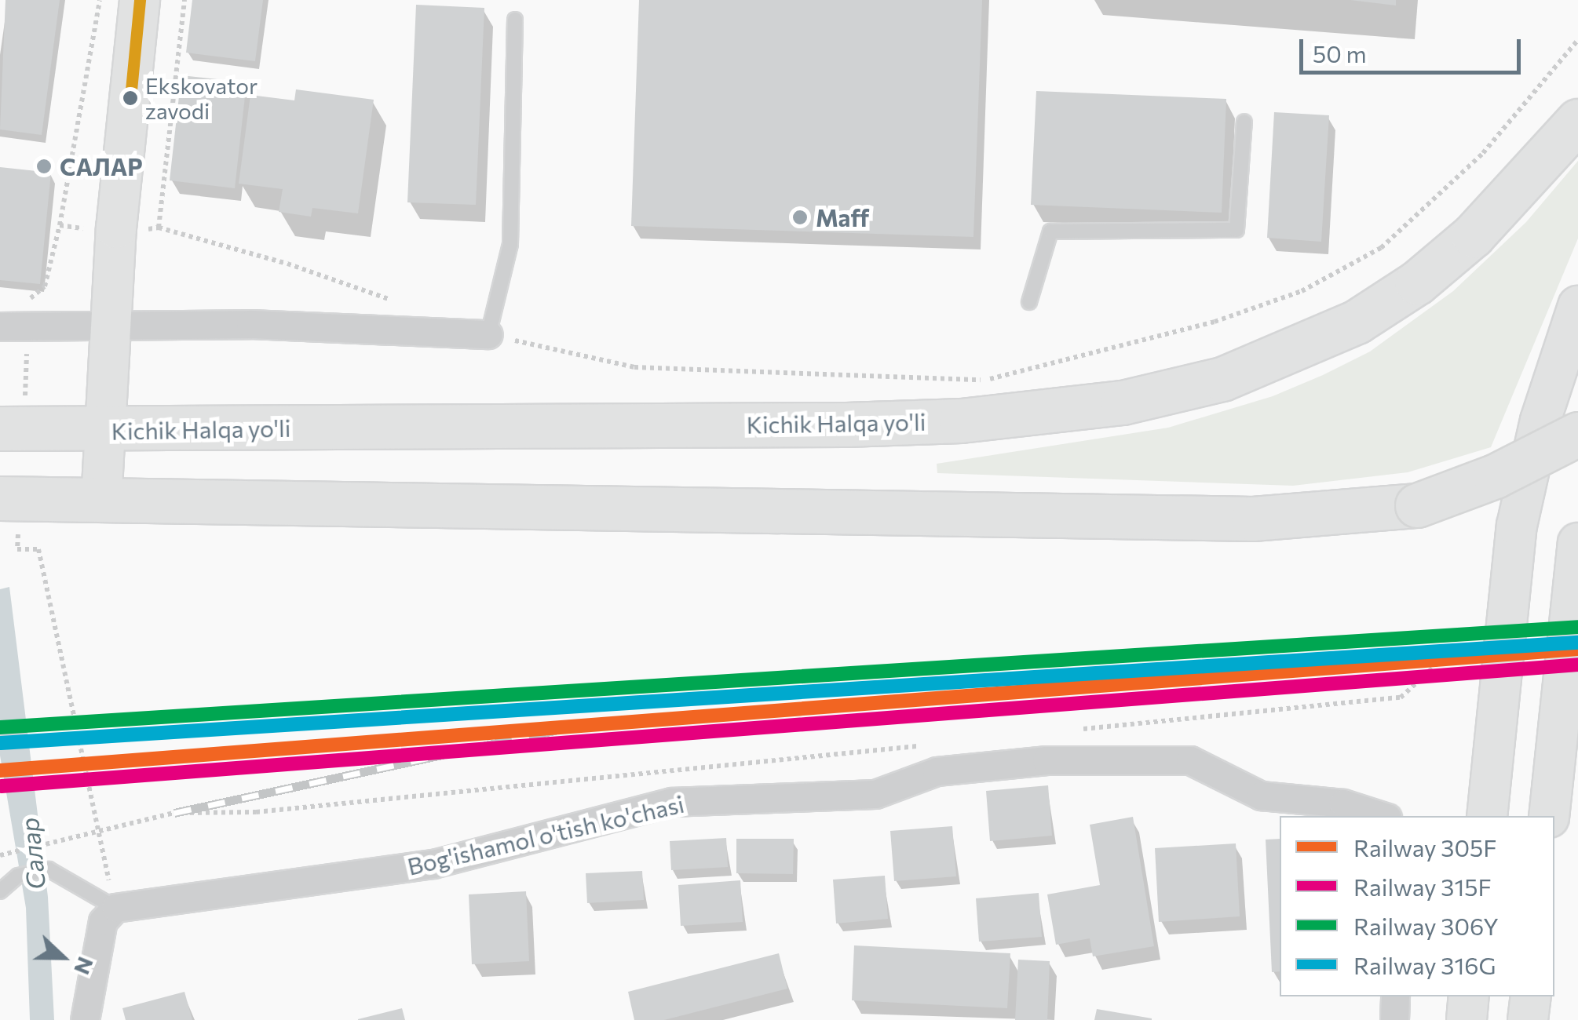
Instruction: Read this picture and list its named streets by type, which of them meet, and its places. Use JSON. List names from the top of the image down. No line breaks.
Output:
{"streets":{"highway":["Kichik Halqa yo'li"],"street":["Bog'ishamol o'tish ko'chasi"]},"water":["Салар"],"places":["Ekskovator zavodi","САЛАР","Maff"],"lines":["rail line 306Y","rail line 316G","rail line 305F","rail line 315F"],"legend":["Railway 305F","Railway 315F","Railway 306Y","Railway 316G"],"scale_bar":"50 m","north":"right"}
